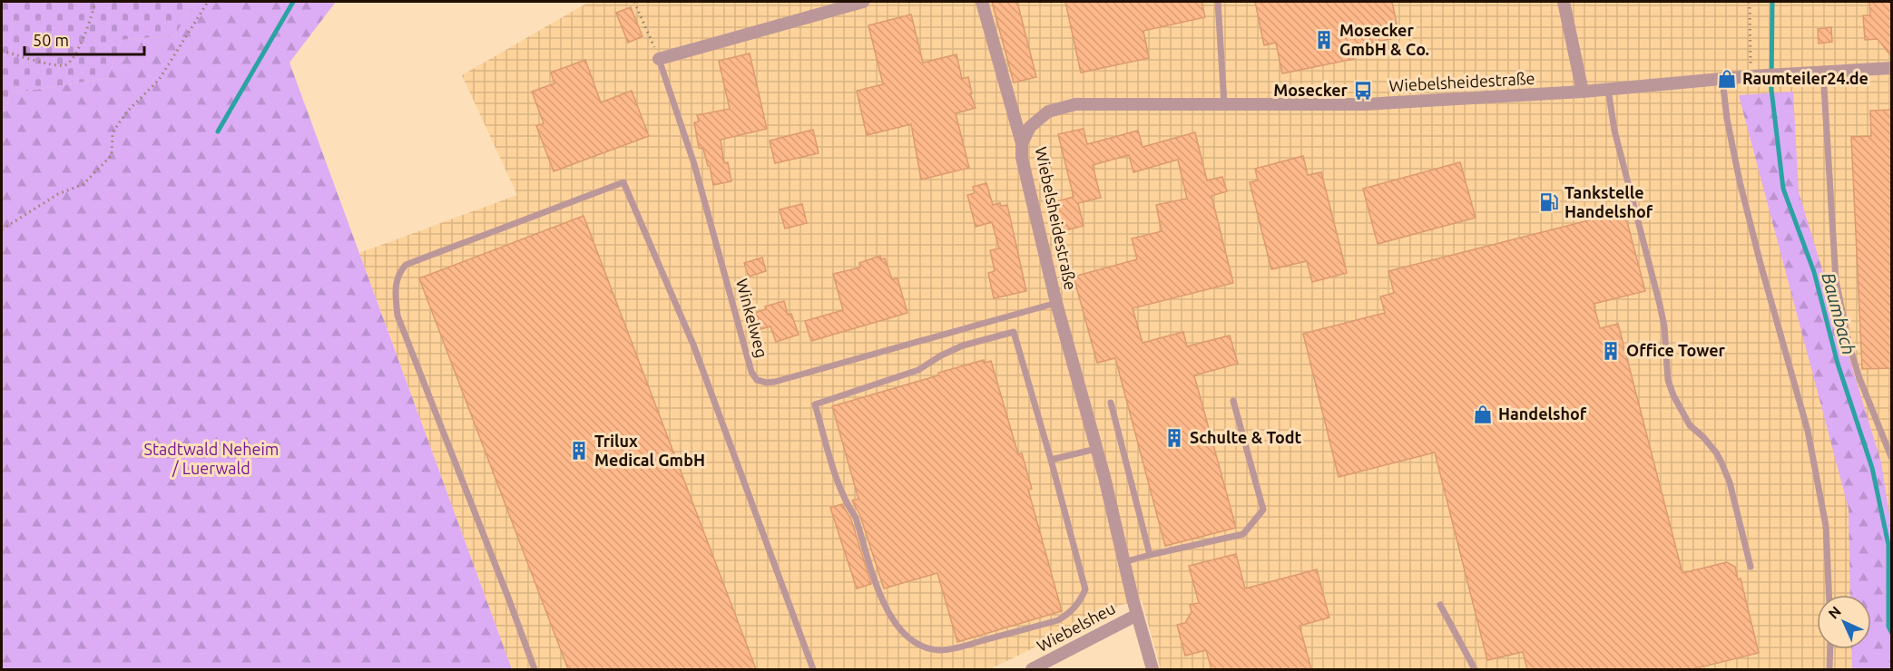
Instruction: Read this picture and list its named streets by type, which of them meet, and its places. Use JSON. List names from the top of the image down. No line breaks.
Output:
{"streets":{"street":["Wiebelsheidestraße","Wiebelsheu"],"lane":["Winkelweg"]},"crossings":[["Wiebelsheidestraße","Winkelweg"],["Wiebelsheidestraße","Wiebelsheu"]],"water":["Baumbach"],"parks":["Stadtwald Neheim / Luerwald"],"places":{"building":["Mosecker GmbH & Co.","Office Tower","Schulte & Todt","Trilux Medical GmbH"],"shop":["Raumteiler24.de","Handelshof"],"bus stop":["Mosecker"],"fuel station":["Tankstelle Handelshof"]},"scale_bar":"50 m","north":"top left"}
